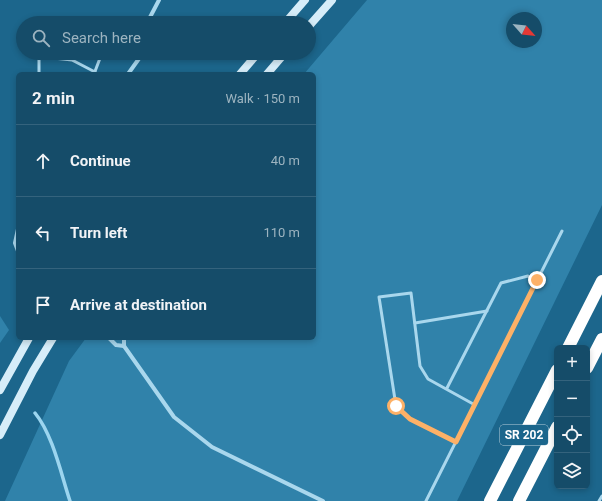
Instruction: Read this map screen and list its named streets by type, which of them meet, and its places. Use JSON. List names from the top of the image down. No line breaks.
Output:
{"streets":{"highway":["SR 202"]},"north":"bottom right","page":{"search":"Search here","heading":["2 min","Walk · 150 m"],"list":[["Continue","40 m"],["Turn left","110 m"],"Arrive at destination"],"map_buttons":["+","−"]}}
